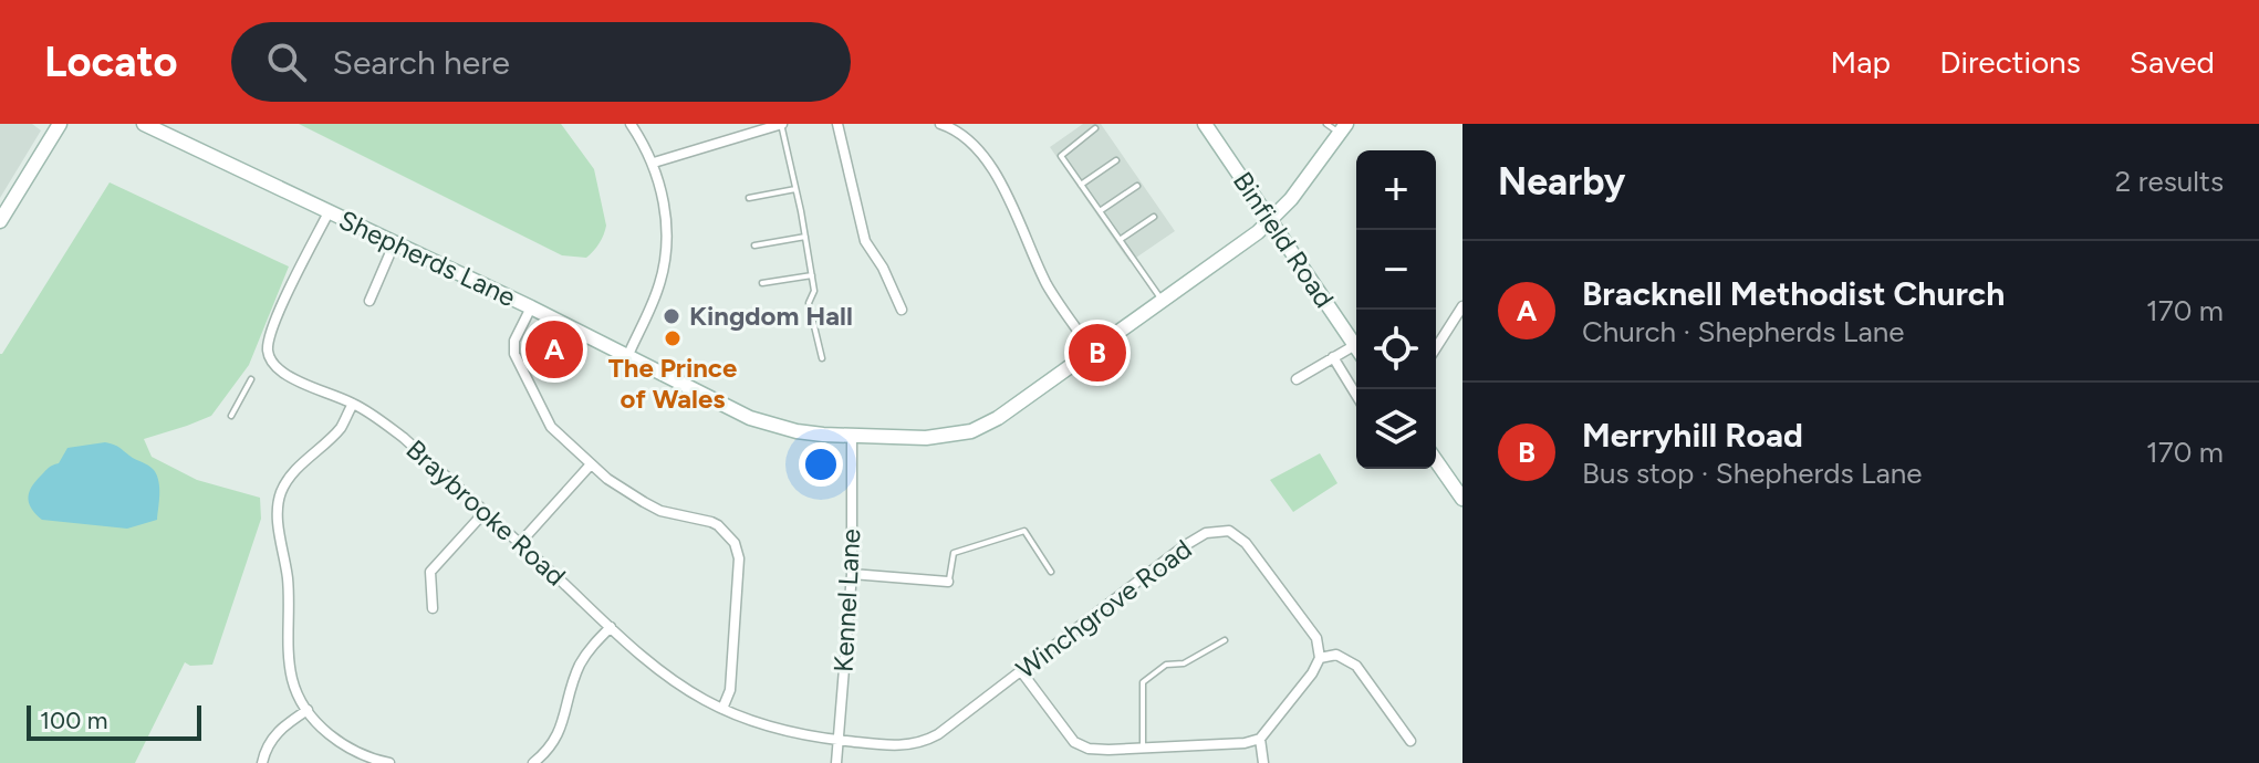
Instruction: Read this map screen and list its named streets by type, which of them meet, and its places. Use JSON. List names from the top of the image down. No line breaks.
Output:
{"streets":{"street":["Binfield Road","Shepherds Lane","Braybrooke Road","Kennel Lane","Winchgrove Road"]},"crossings":[["Binfield Road","Shepherds Lane"],["Shepherds Lane","Braybrooke Road"],["Shepherds Lane","Kennel Lane"],["Braybrooke Road","Kennel Lane"],["Braybrooke Road","Winchgrove Road"],["Kennel Lane","Winchgrove Road"]],"places":["Kingdom Hall","The Prince of Wales"],"scale_bar":"100 m","page":{"header":"Locato","search":"Search here","nav":["Map","Directions","Saved"],"heading":["Nearby","2 results"],"map_buttons":["+","−"],"list":[{"mark":"A","name":"Bracknell Methodist Church","note":"Church · Shepherds Lane","value":"170 m"},{"mark":"B","name":"Merryhill Road","note":"Bus stop · Shepherds Lane","value":"170 m"}],"pins":["A","B"],"scale":"100 m"}}
